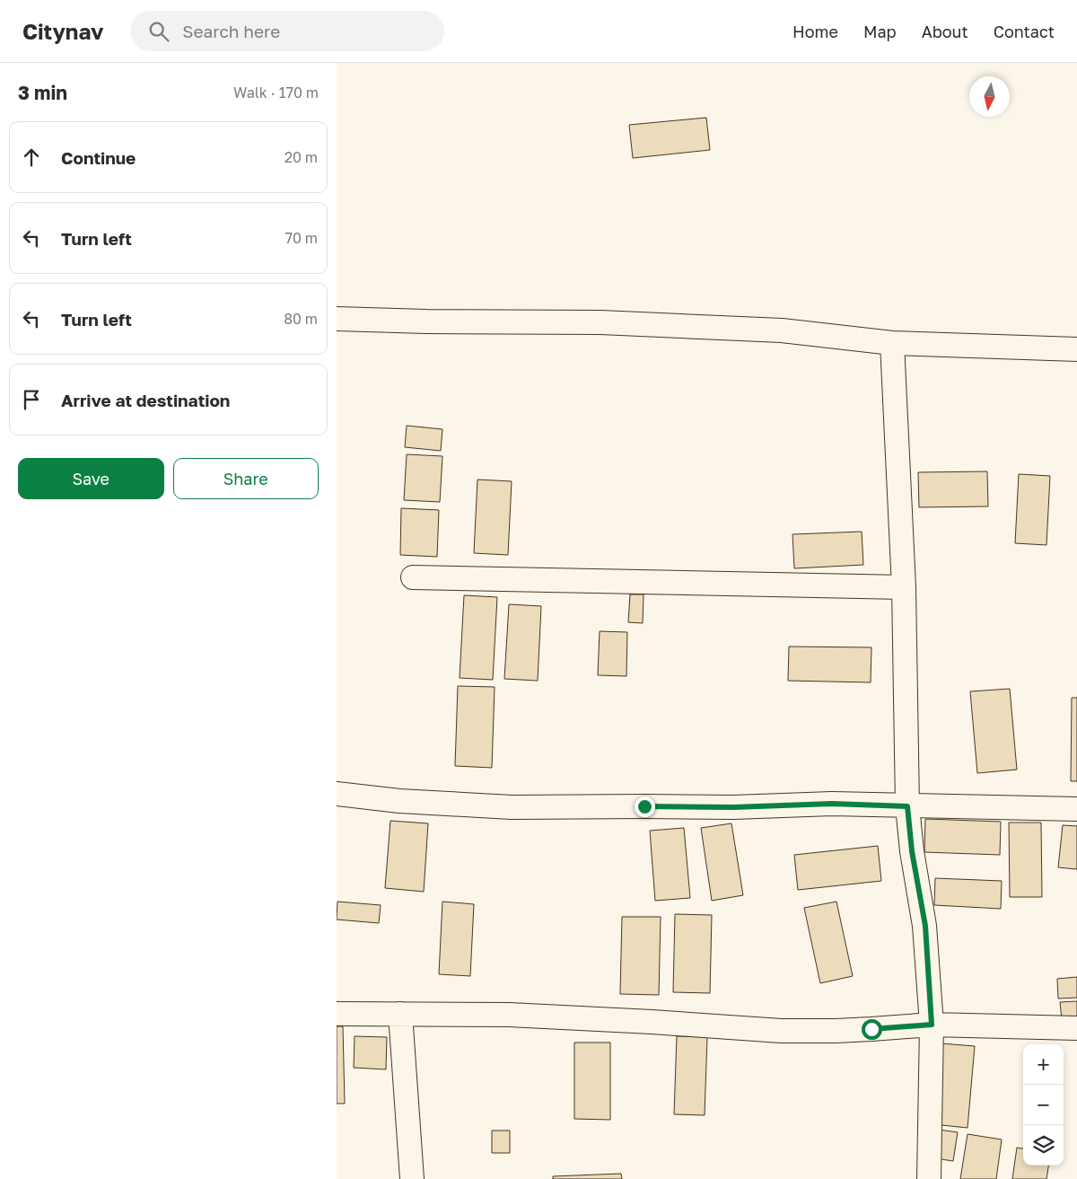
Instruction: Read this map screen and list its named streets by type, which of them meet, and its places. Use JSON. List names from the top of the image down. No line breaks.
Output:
{"north":"bottom","page":{"header":"Citynav","search":"Search here","nav":["Home","Map","About","Contact"],"heading":["3 min","Walk · 170 m"],"list":[["Continue","20 m"],["Turn left","70 m"],["Turn left","80 m"],"Arrive at destination"],"buttons":["Save","Share"],"map_buttons":["+","−"]}}
